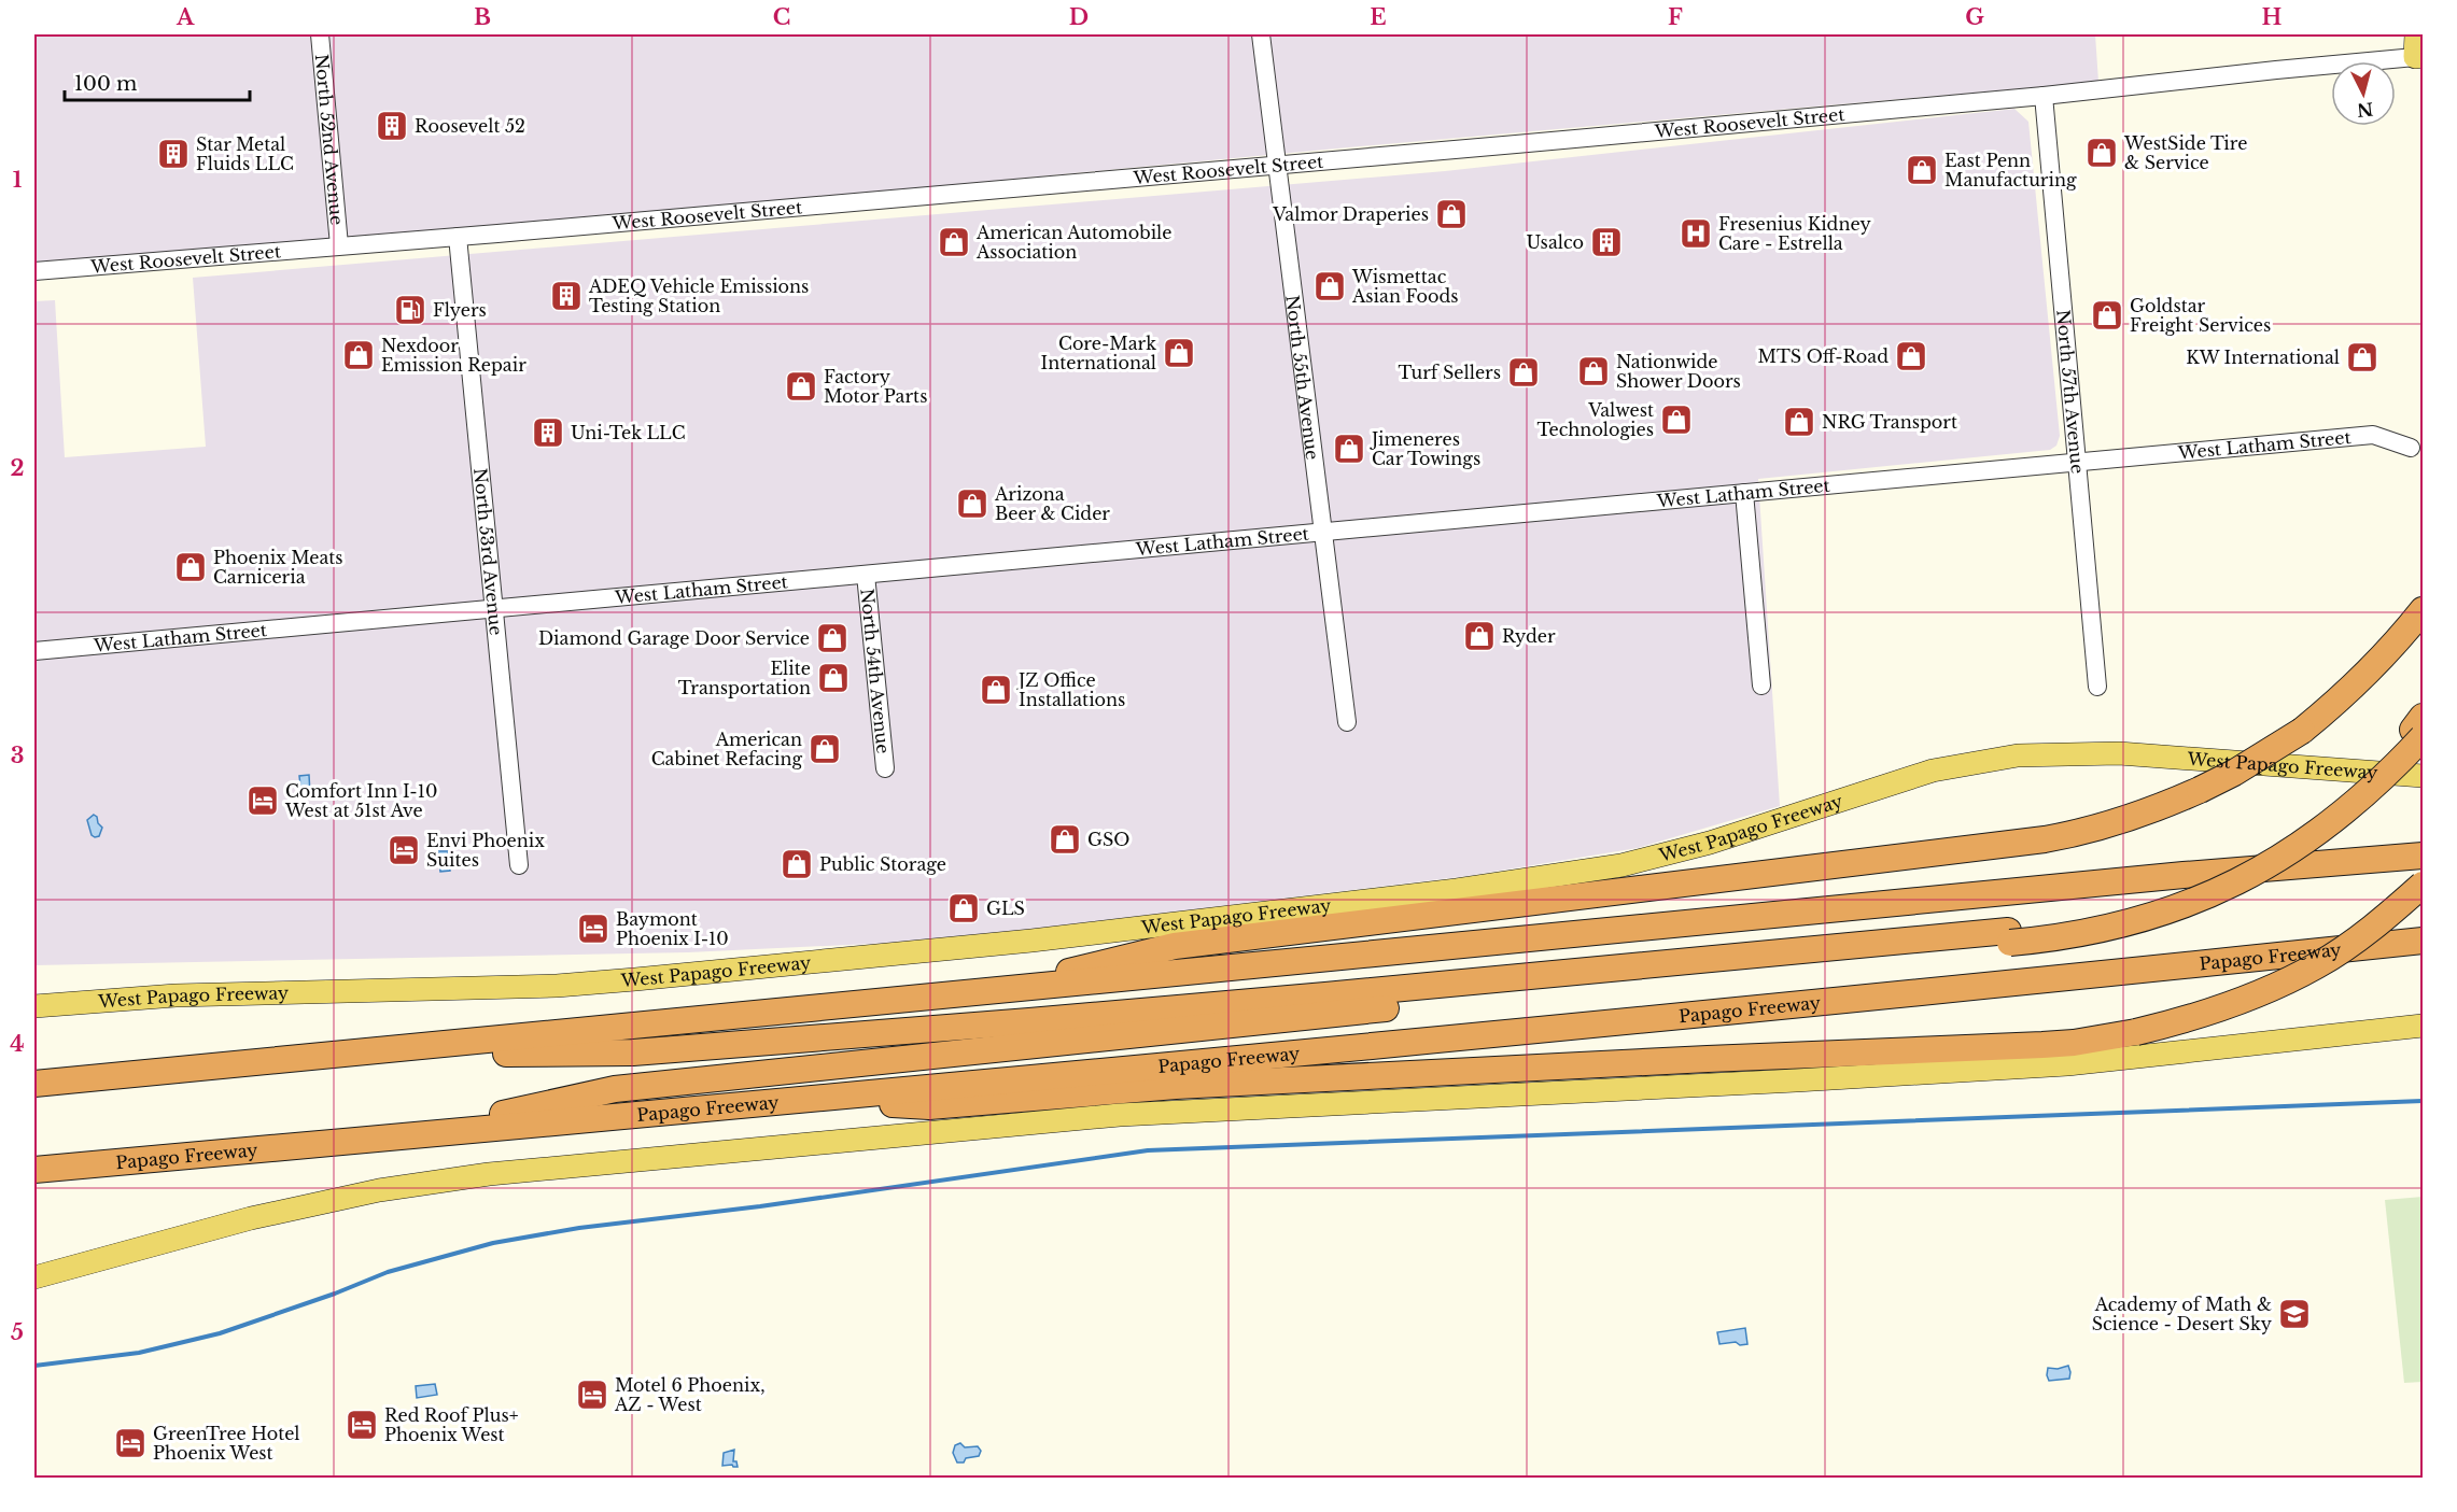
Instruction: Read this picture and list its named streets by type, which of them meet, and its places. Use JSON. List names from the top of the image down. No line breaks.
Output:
{"streets":{"highway":["Papago Freeway"],"main road":["West Papago Freeway"],"street":["West Roosevelt Street","North 52nd Avenue","North 55th Avenue","North 57th Avenue","West Latham Street","North 53rd Avenue","North 54th Avenue"]},"crossings":[["West Roosevelt Street","North 52nd Avenue"],["West Roosevelt Street","North 55th Avenue"],["West Roosevelt Street","North 57th Avenue"],["West Roosevelt Street","North 53rd Avenue"],["North 55th Avenue","West Latham Street"],["North 57th Avenue","West Latham Street"],["West Latham Street","North 53rd Avenue"],["West Latham Street","North 54th Avenue"]],"places":{"building":["Roosevelt 52","Star Metal Fluids LLC","Usalco","ADEQ Vehicle Emissions Testing Station","Uni-Tek LLC"],"shop":["WestSide Tire & Service","East Penn Manufacturing","Valmor Draperies","American Automobile Association","Wismettac Asian Foods","Goldstar Freight Services","Core-Mark International","Nexdoor Emission Repair","MTS Off-Road","KW International","Nationwide Shower Doors","Turf Sellers","Factory Motor Parts","Valwest Technologies","NRG Transport","Jimeneres Car Towings","Arizona Beer & Cider","Phoenix Meats Carniceria","Ryder","Diamond Garage Door Service","Elite Transportation","JZ Office Installations","American Cabinet Refacing","GSO","Public Storage","GLS"],"hospital":["Fresenius Kidney Care - Estrella"],"fuel station":["Flyers"],"hotel":["Comfort Inn I-10 West at 51st Ave","Envi Phoenix Suites","Baymont Phoenix I-10","Motel 6 Phoenix, AZ - West","Red Roof Plus+ Phoenix West","GreenTree Hotel Phoenix West"],"school or university":["Academy of Math & Science - Desert Sky"]},"scale_bar":"100 m","north":"bottom","grid":{"columns":["A","B","C","D","E","F","G","H"],"rows":["1","2","3","4","5"]}}
